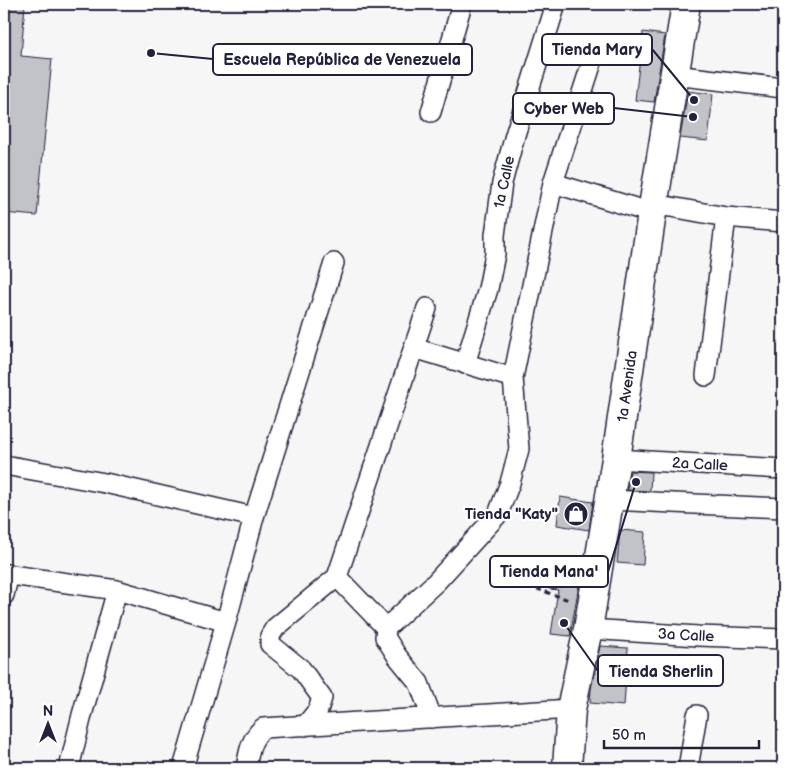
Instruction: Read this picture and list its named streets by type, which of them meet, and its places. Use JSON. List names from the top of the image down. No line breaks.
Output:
{"streets":{"street":["1a Calle","1a Avenida","2a Calle","3a Calle"]},"crossings":[["1a Avenida","2a Calle"],["1a Avenida","3a Calle"]],"places":{"other":["Escuela República de Venezuela","Tienda Mary","Cyber Web","Tienda Mana'","Tienda Sherlin"],"shop":["Tienda \"Katy\""]},"scale_bar":"50 m","north":"top"}
